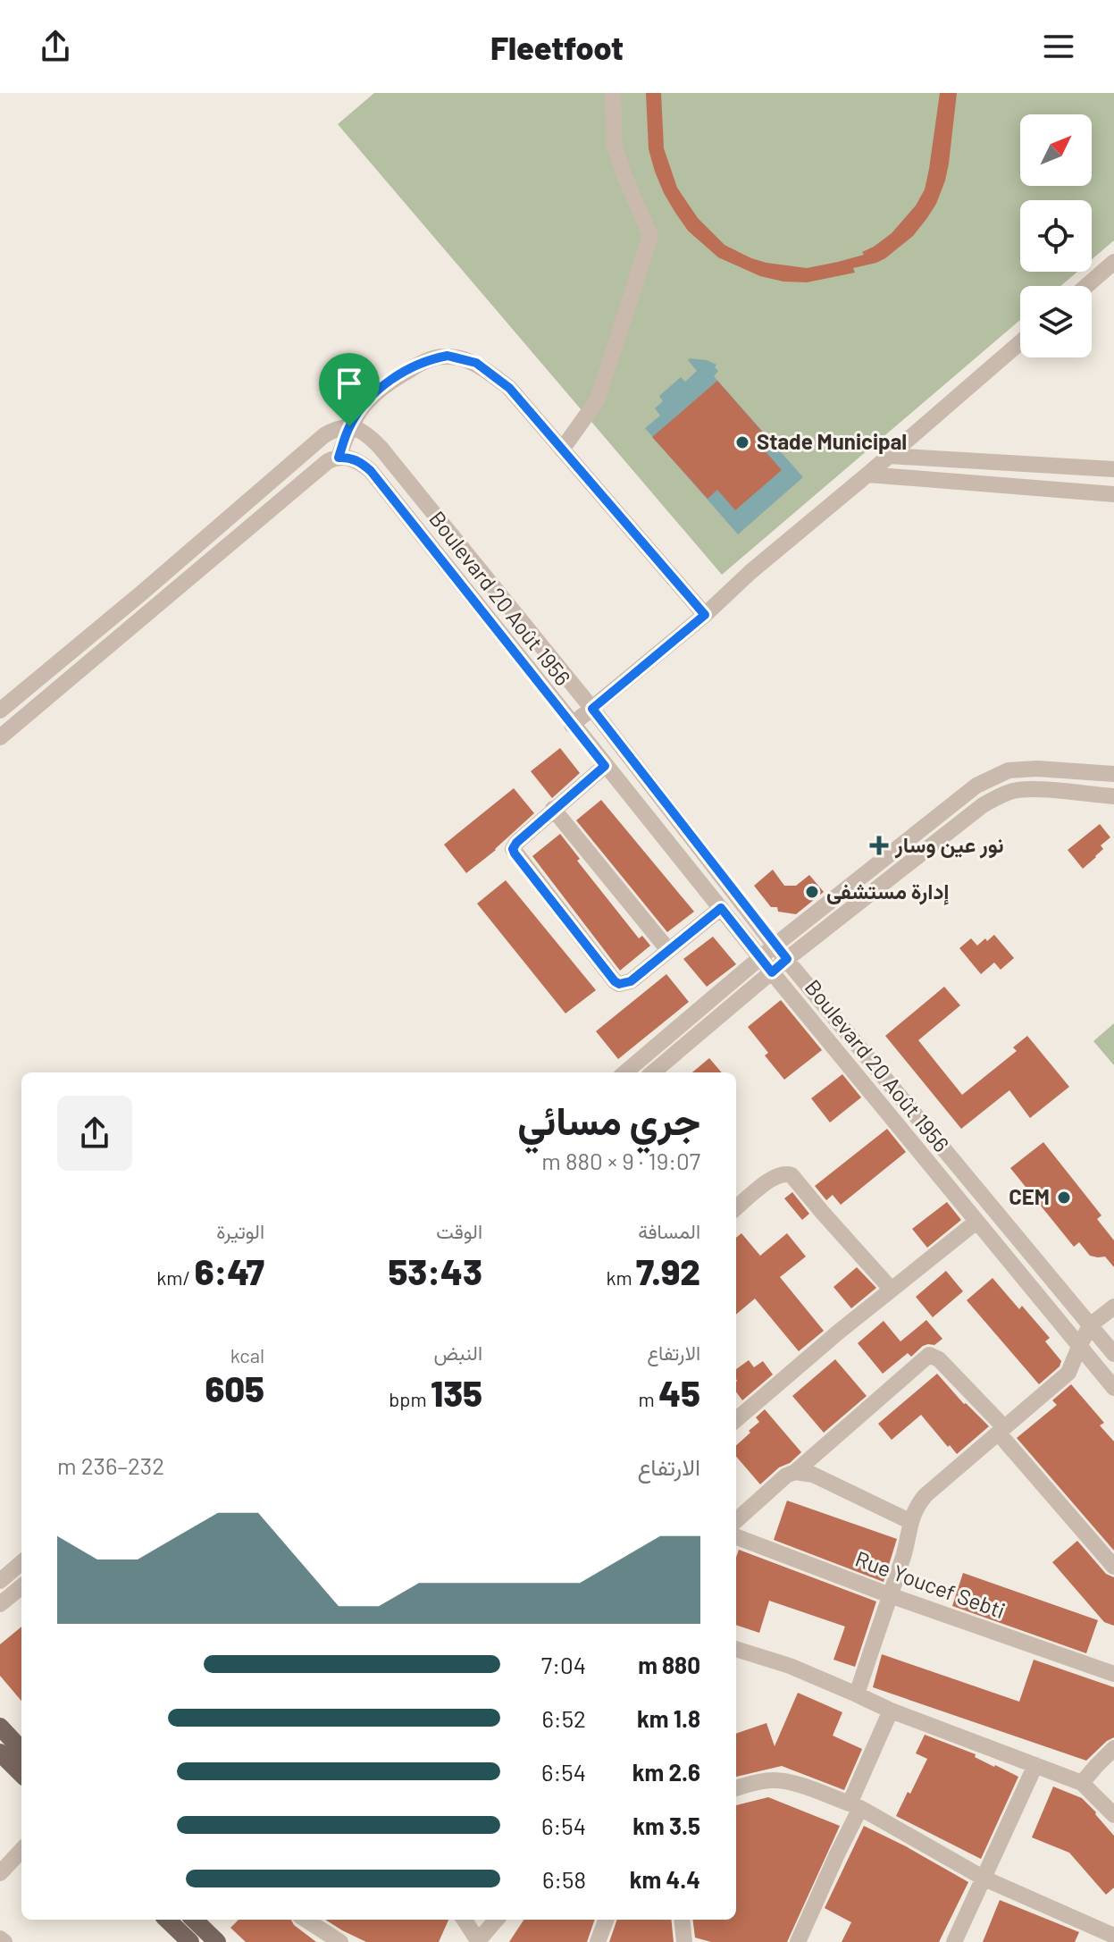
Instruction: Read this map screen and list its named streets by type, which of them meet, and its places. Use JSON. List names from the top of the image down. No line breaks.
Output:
{"streets":{"street":["Boulevard 20 Août 1956","Rue Youcef Sebti"]},"places":{"other":["Stade Municipal","إدارة مستشفى","CEM"],"health":["نور عين وسار"]},"north":"top right","page":{"header":"Fleetfoot","heading":["جري مسائي","19:07 · 9 × 880 m"],"stats":[["المسافة","7.92 km"],["الوقت","53:43"],["الوتيرة","6:47 /km"],["الارتفاع","45 m"],["النبض","135 bpm"],["kcal","605"]],"chart":["الارتفاع","232–236 m"],"list":[{"name":"880 m","note":"7:04"},{"name":"1.8 km","note":"6:52"},{"name":"2.6 km","note":"6:54"},{"name":"3.5 km","note":"6:54"},{"name":"4.4 km","note":"6:58"}]}}
